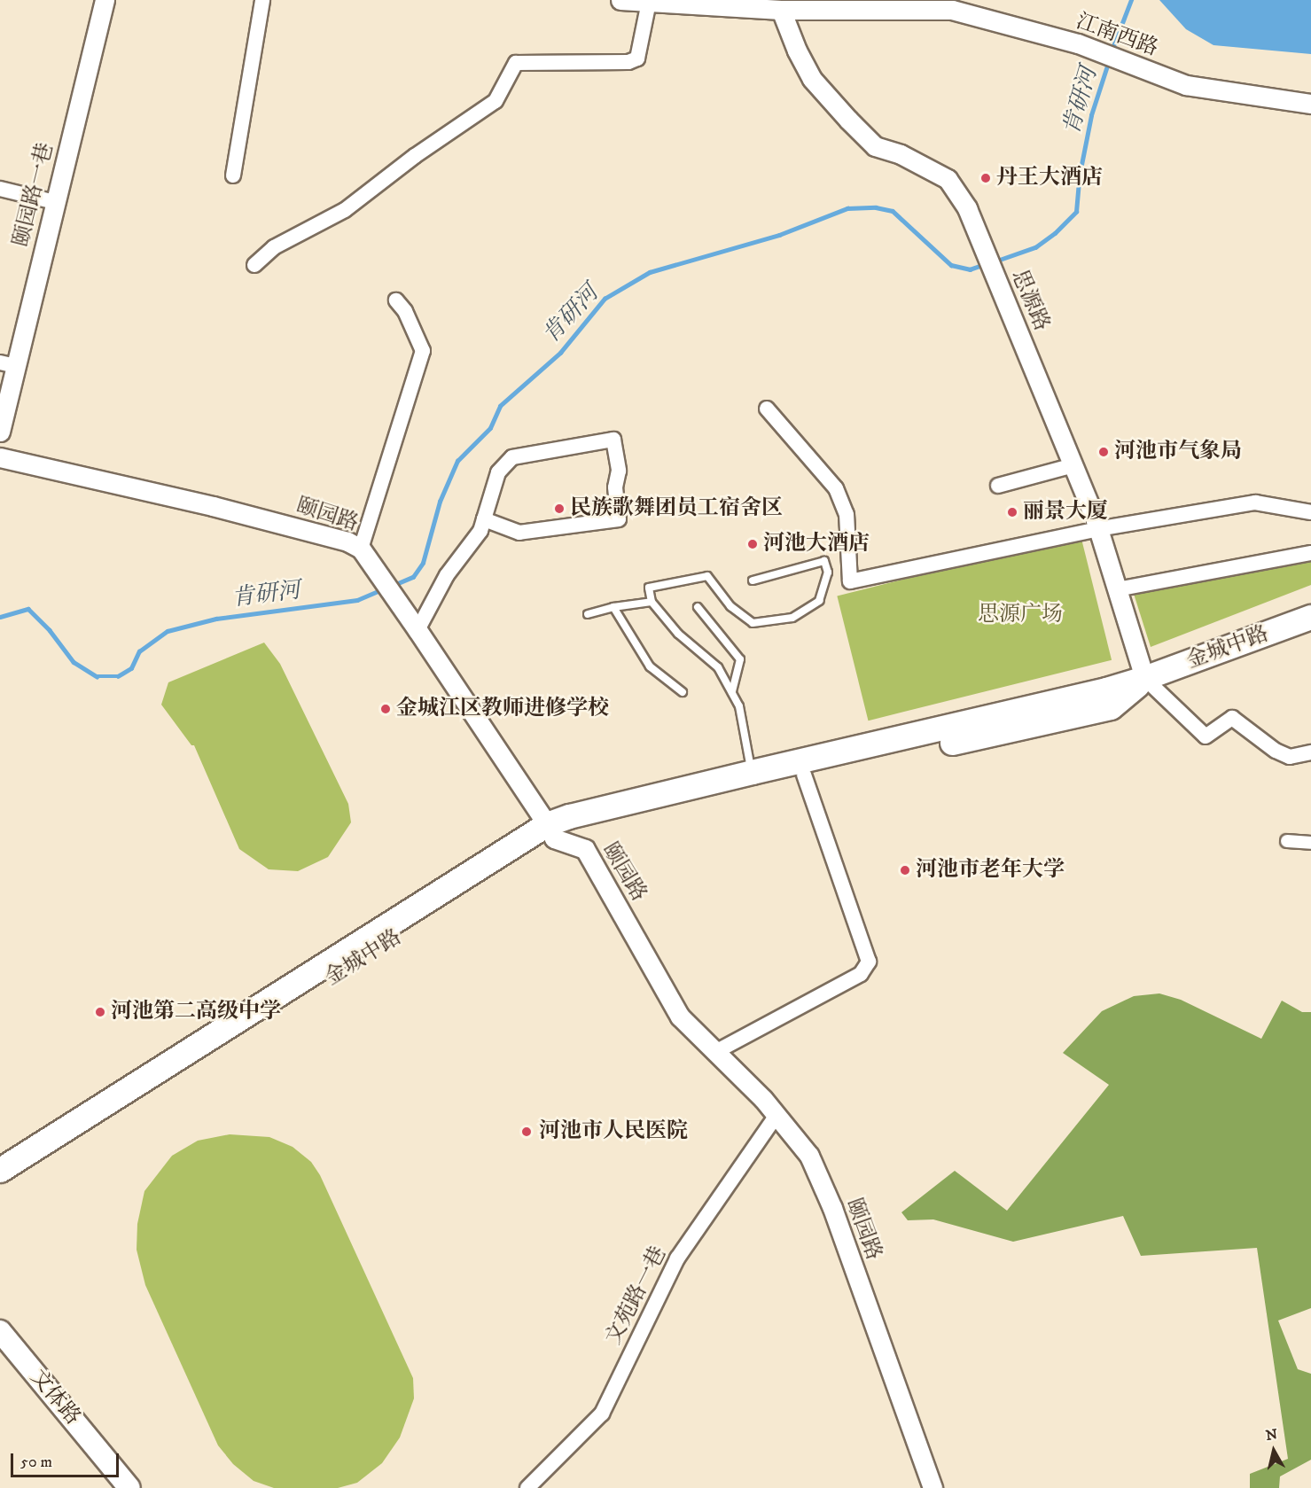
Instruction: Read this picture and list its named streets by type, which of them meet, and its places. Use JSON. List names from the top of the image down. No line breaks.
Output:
{"streets":{"main road":["金城中路","文体路"],"street":["江南西路","颐园路一巷","思源路","颐园路","文苑路一巷"]},"crossings":[["江南西路","思源路"],["思源路","金城中路"],["颐园路","金城中路"],["颐园路","文苑路一巷"]],"water":["肯研河"],"parks":["思源广场"],"places":["丹王大酒店","河池市气象局","民族歌舞团员工宿舍区","丽景大厦","河池大酒店","金城江区教师进修学校","河池市老年大学","河池第二高级中学","河池市人民医院"],"scale_bar":"50 m","north":"top"}
